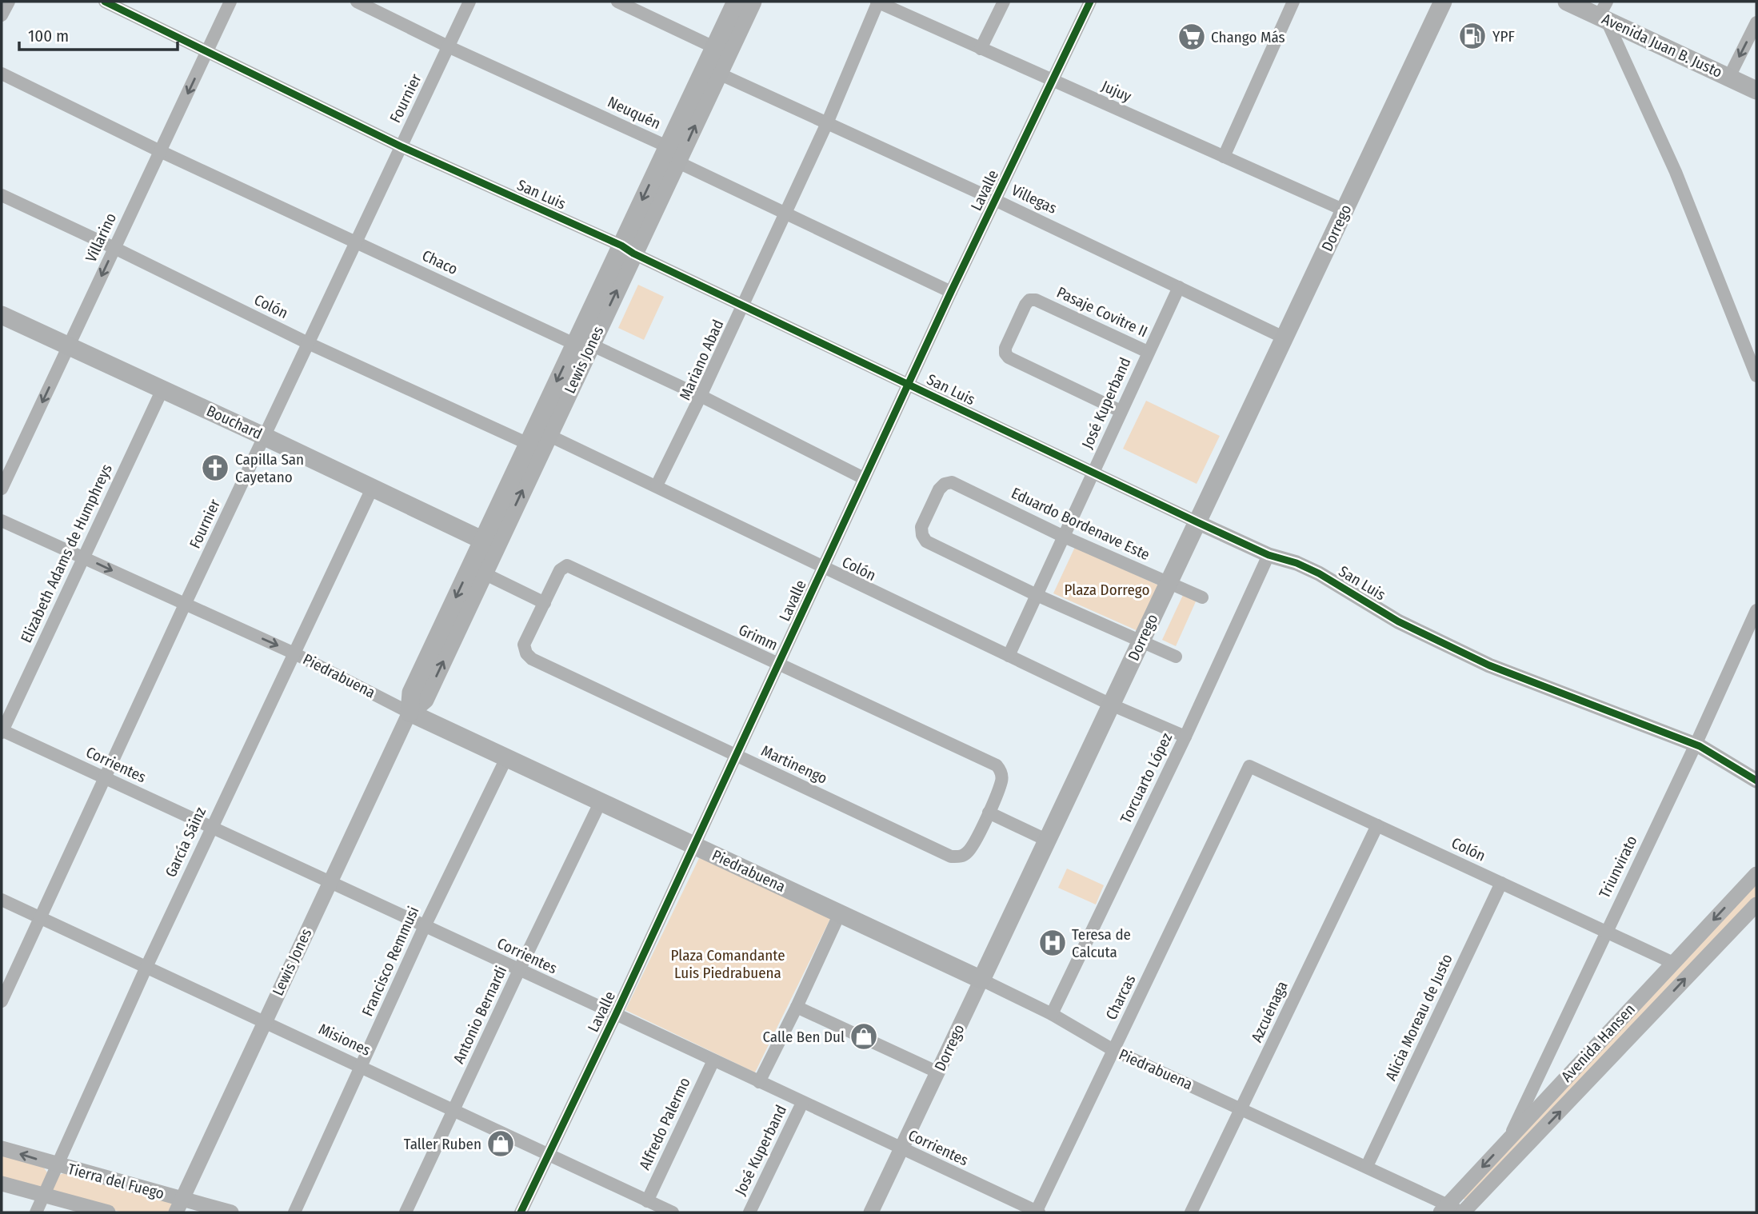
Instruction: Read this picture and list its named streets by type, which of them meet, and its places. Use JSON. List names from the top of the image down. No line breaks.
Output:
{"streets":{"main road":["Avenida Juan B. Justo","Dorrego","Lewis Jones","Bouchard","Piedrabuena"],"street":["Jujuy","Fournier","Neuquén","Lavalle","San Luis","Villegas","Villarino","Chaco","Colón","Pasaje Covitre II","Mariano Abad","José Kuperband","Eduardo Bordenave Este","Elizabeth Adams de Humphreys","Grimm","Corrientes","Martinengo","Torcuarto López","García Sáinz","Triunvirato","Francisco Remmusi","Charcas","Azcuénaga","Antonio Bernardi","Alicia Moreau de Justo","Misiones","Avenida Hansen","Alfredo Palermo","Tierra del Fuego"]},"crossings":[["Jujuy","Lavalle"],["Jujuy","Dorrego"],["Jujuy","Mariano Abad"],["Fournier","Neuquén"],["Fournier","San Luis"],["Fournier","Chaco"],["Fournier","Colón"],["Fournier","Bouchard"],["Fournier","Piedrabuena"],["Fournier","Corrientes"],["Fournier","Misiones"],["Neuquén","Lewis Jones"],["Lavalle","San Luis"],["Lavalle","Villegas"],["Lavalle","Chaco"],["Lavalle","Colón"],["Lavalle","Grimm"],["Lavalle","Piedrabuena"],["Lavalle","Corrientes"],["Lavalle","Martinengo"],["Lavalle","Misiones"],["San Luis","Dorrego"],["San Luis","Villarino"],["San Luis","Lewis Jones"],["San Luis","Mariano Abad"],["San Luis","José Kuperband"],["San Luis","Torcuarto López"],["San Luis","Triunvirato"],["Villegas","Dorrego"],["Villegas","Lewis Jones"],["Villegas","Mariano Abad"],["Villegas","José Kuperband"],["Dorrego","Colón"],["Dorrego","Eduardo Bordenave Este"],["Dorrego","Piedrabuena"],["Dorrego","Corrientes"],["Villarino","Chaco"],["Villarino","Colón"],["Villarino","Bouchard"],["Chaco","Lewis Jones"],["Chaco","Mariano Abad"],["Colón","Lewis Jones"],["Colón","Mariano Abad"],["Colón","José Kuperband"],["Colón","Torcuarto López"],["Colón","Triunvirato"],["Colón","Charcas"],["Colón","Azcuénaga"],["Colón","Alicia Moreau de Justo"],["Colón","Avenida Hansen"],["Pasaje Covitre II","José Kuperband"],["Lewis Jones","Bouchard"],["Lewis Jones","Piedrabuena"],["Lewis Jones","Corrientes"],["Lewis Jones","Misiones"],["Lewis Jones","Tierra del Fuego"],["José Kuperband","Eduardo Bordenave Este"],["José Kuperband","Corrientes"],["Bouchard","Elizabeth Adams de Humphreys"],["Bouchard","García Sáinz"],["Elizabeth Adams de Humphreys","Piedrabuena"],["Elizabeth Adams de Humphreys","Corrientes"],["Grimm","Martinengo"],["Piedrabuena","Torcuarto López"],["Piedrabuena","García Sáinz"],["Piedrabuena","Francisco Remmusi"],["Piedrabuena","Charcas"],["Piedrabuena","Azcuénaga"],["Piedrabuena","Antonio Bernardi"],["Piedrabuena","Alicia Moreau de Justo"],["Piedrabuena","Avenida Hansen"],["Corrientes","García Sáinz"],["Corrientes","Francisco Remmusi"],["Corrientes","Charcas"],["Corrientes","Antonio Bernardi"],["Corrientes","Alfredo Palermo"],["García Sáinz","Misiones"],["García Sáinz","Tierra del Fuego"],["Triunvirato","Avenida Hansen"],["Francisco Remmusi","Misiones"],["Antonio Bernardi","Misiones"],["Misiones","Alfredo Palermo"]],"one_way":["Villarino"],"parks":["Plaza Dorrego","Plaza Comandante Luis Piedrabuena"],"places":{"fuel station":["YPF"],"supermarket":["Chango Más"],"church":["Capilla San Cayetano"],"hospital":["Teresa de Calcuta"],"shop":["Calle Ben Dul","Taller Ruben"]},"scale_bar":"100 m"}
